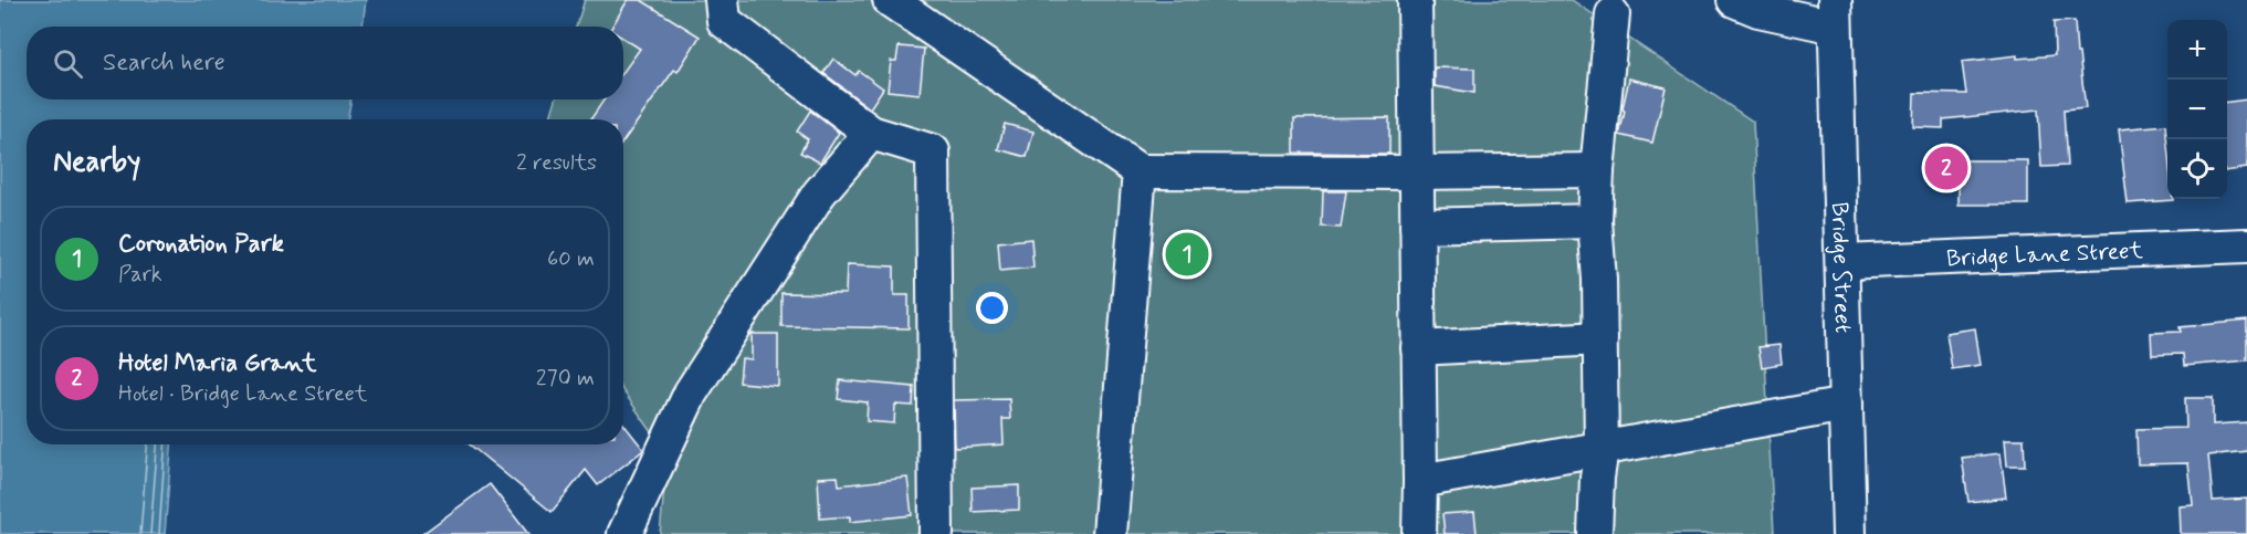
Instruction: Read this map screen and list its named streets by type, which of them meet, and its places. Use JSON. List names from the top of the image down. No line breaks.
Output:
{"streets":{"street":["Bridge Lane Street","Bridge Street"]},"crossings":[["Bridge Lane Street","Bridge Street"]],"page":{"map_buttons":["+","−"],"search":"Search here","heading":["Nearby","2 results"],"pins":["2","1"],"list":[{"mark":"1","name":"Coronation Park","note":"Park","value":"60 m"},{"mark":"2","name":"Hotel Maria Grant","note":"Hotel · Bridge Lane Street","value":"270 m"}]}}
